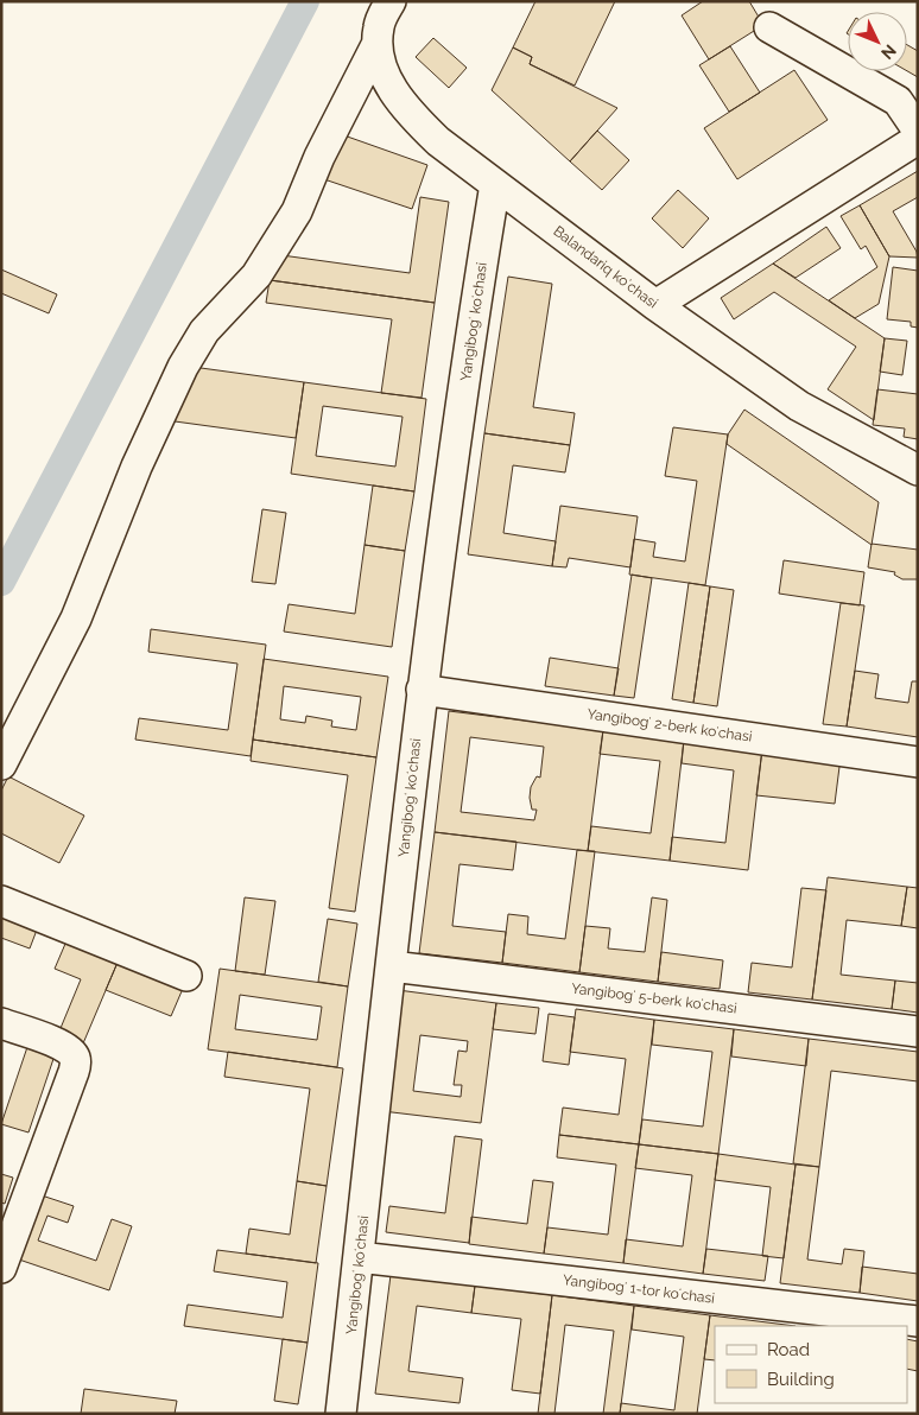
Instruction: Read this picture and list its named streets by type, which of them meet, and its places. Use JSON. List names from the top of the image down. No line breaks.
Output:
{"streets":{"street":["Balandariq koʻchasi","Yangibogʻ koʻchasi","Yangibogʻ 2-berk koʻchasi","Yangibogʻ 5-berk koʻchasi","Yangibogʻ 1-tor koʻchasi"]},"crossings":[["Balandariq koʻchasi","Yangibogʻ koʻchasi"],["Yangibogʻ koʻchasi","Yangibogʻ 2-berk koʻchasi"],["Yangibogʻ koʻchasi","Yangibogʻ 5-berk koʻchasi"],["Yangibogʻ koʻchasi","Yangibogʻ 1-tor koʻchasi"]],"legend":["Road","Building"],"north":"bottom right"}
